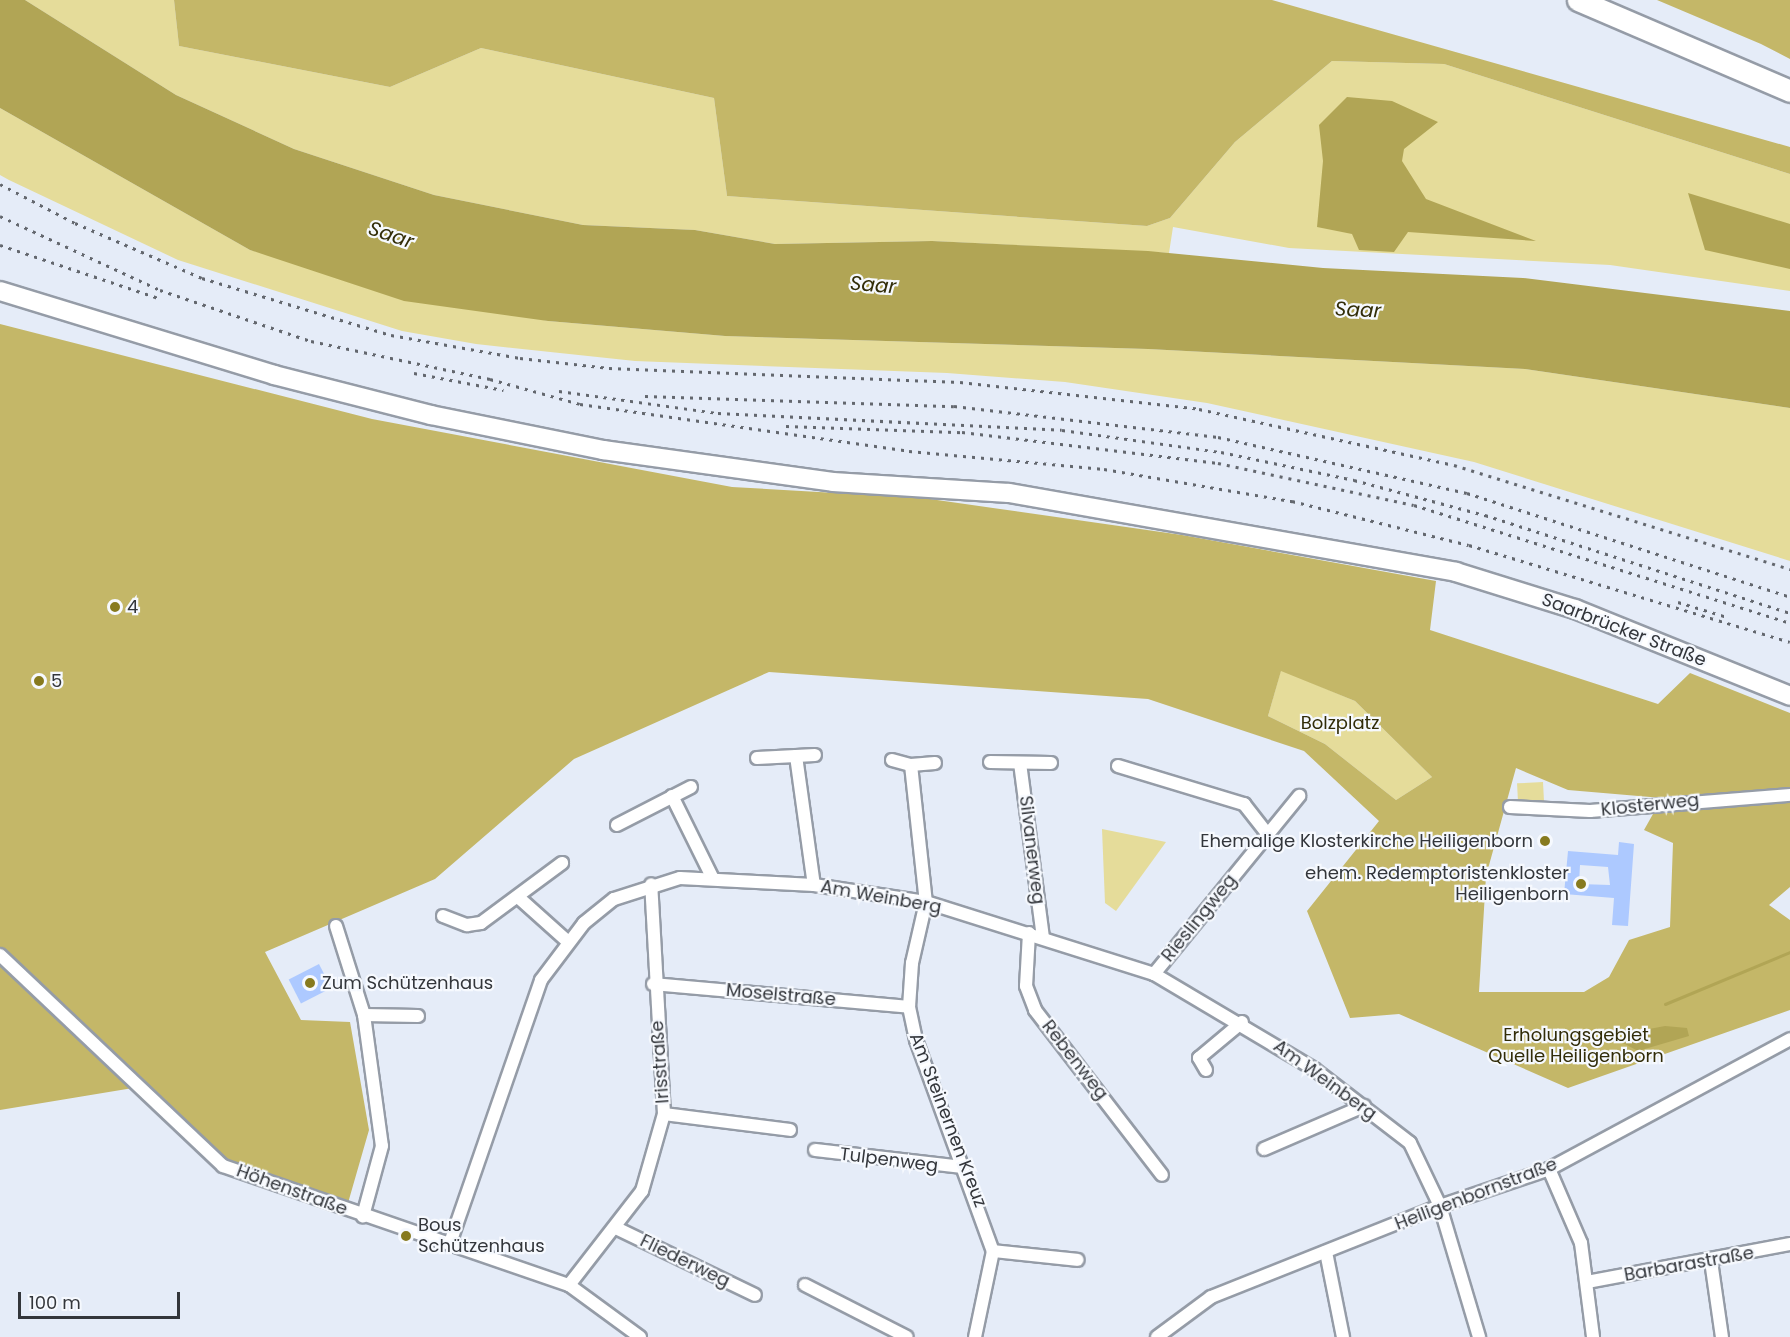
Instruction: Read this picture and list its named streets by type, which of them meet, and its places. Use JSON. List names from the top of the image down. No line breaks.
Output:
{"streets":{"main road":["Saarbrücker Straße"],"street":["Klosterweg","Silvanerweg","Am Weinberg","Rieslingweg","Moselstraße","Rebenweg","Irisstraße","Am Steinernen Kreuz","Tulpenweg","Höhenstraße","Heiligenbornstraße","Fliederweg","Barbarastraße"]},"crossings":[["Silvanerweg","Am Weinberg"],["Am Weinberg","Rieslingweg"],["Am Weinberg","Rebenweg"],["Am Weinberg","Irisstraße"],["Am Weinberg","Am Steinernen Kreuz"],["Am Weinberg","Höhenstraße"],["Am Weinberg","Heiligenbornstraße"],["Moselstraße","Irisstraße"],["Moselstraße","Am Steinernen Kreuz"],["Irisstraße","Höhenstraße"],["Irisstraße","Fliederweg"],["Am Steinernen Kreuz","Tulpenweg"]],"water":["Saar"],"parks":["Bolzplatz","Erholungsgebiet Quelle Heiligenborn"],"places":["4","5","Ehemalige Klosterkirche Heiligenborn","ehem. Redemptoristenkloster Heiligenborn","Zum Schützenhaus","Bous Schützenhaus"],"scale_bar":"100 m"}
